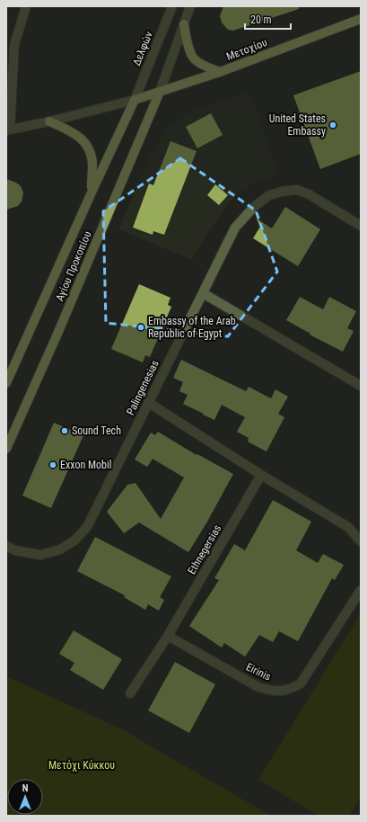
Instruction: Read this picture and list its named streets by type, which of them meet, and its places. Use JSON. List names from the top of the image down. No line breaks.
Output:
{"streets":{"main road":["Μετοχίου","Αγίου Προκοπίου"],"street":["Δελφών","Palingenesias","Ethnegersias","Eirinis"]},"crossings":[["Δελφών","Μετοχίου"],["Δελφών","Αγίου Προκοπίου"],["Μετοχίου","Αγίου Προκοπίου"],["Ethnegersias","Eirinis"]],"parks":["Μετόχι Κύκκου"],"places":["United States Embassy","Embassy of the Arab Republic of Egypt","Sound Tech","Exxon Mobil"],"scale_bar":"20 m","north":"top"}
